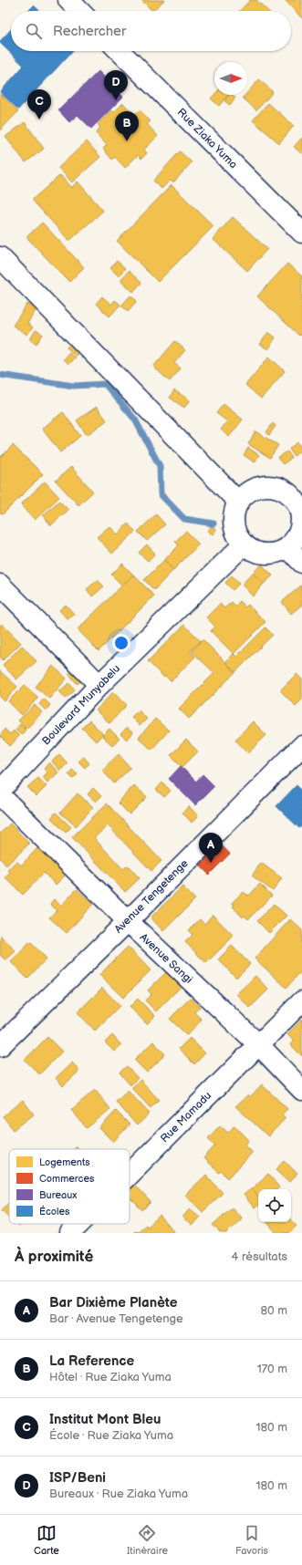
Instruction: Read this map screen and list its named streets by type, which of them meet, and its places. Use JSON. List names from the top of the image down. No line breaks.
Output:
{"streets":{"street":["Rue Ziaka Yuma","Boulevard Munyabelu","Avenue Tengetenge","Avenue Sangi","Rue Mamadu"]},"crossings":[["Avenue Tengetenge","Avenue Sangi"],["Avenue Sangi","Rue Mamadu"]],"legend":["Logements","Commerces","Bureaux","Écoles"],"north":"right","page":{"search":"Rechercher","pins":["D","C","B","A"],"heading":["À proximité","4 résultats"],"list":[{"mark":"A","name":"Bar Dixième Planète","note":"Bar · Avenue Tengetenge","value":"80 m"},{"mark":"B","name":"La Reference","note":"Hôtel · Rue Ziaka Yuma","value":"170 m"},{"mark":"C","name":"Institut Mont Bleu","note":"École · Rue Ziaka Yuma","value":"180 m"},{"mark":"D","name":"ISP/Beni","note":"Bureaux · Rue Ziaka Yuma","value":"180 m"}],"nav":["Carte","Itinéraire","Favoris"]}}
